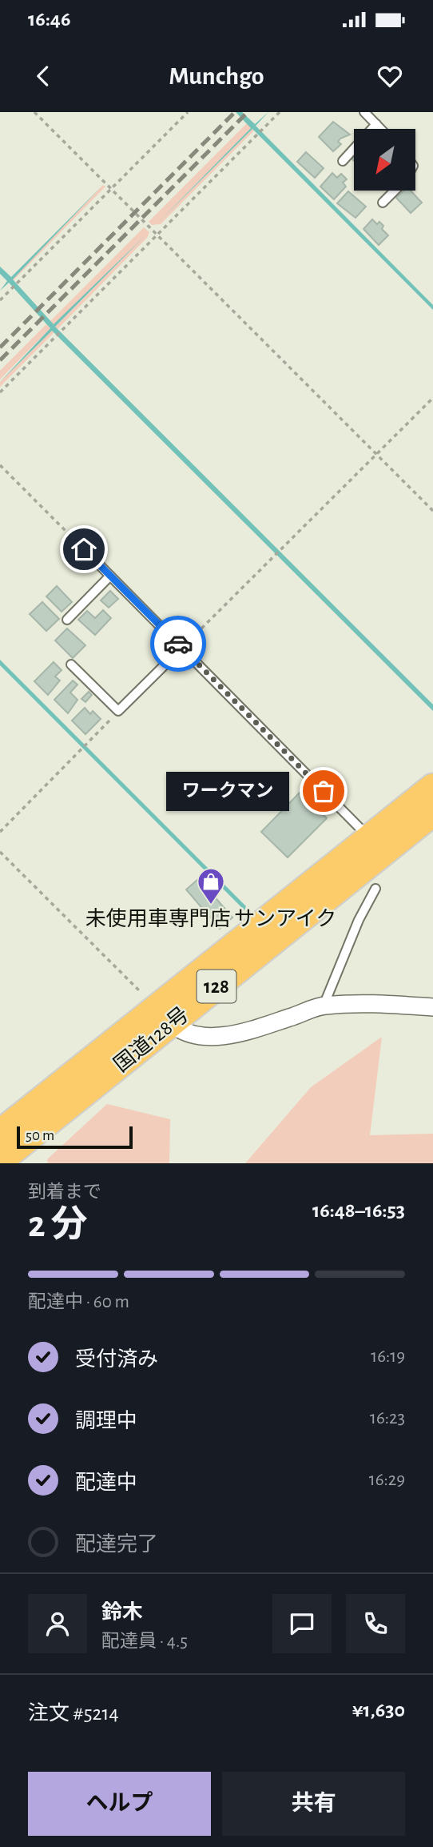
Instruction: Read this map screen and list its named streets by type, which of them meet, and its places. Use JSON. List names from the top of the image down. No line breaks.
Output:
{"streets":{"highway":["128","国道128号"]},"places":{"other":["ワークマン"],"shop":["未使用車専門店 サンアイク"]},"scale_bar":"50 m","north":"bottom left","page":{"status":"16:46","header":"Munchgo","bubble":"ワークマン","scale":"50 m","heading":["2 分","到着まで","16:48–16:53"],"panel":["鈴木","配達員 · 4.5","注文 #5214","¥1,630"],"bar":"配達中 · 60 m","list":[["受付済み","16:19"],["調理中","16:23"],["配達中","16:29"],"配達完了"],"buttons":["ヘルプ","共有"]}}
